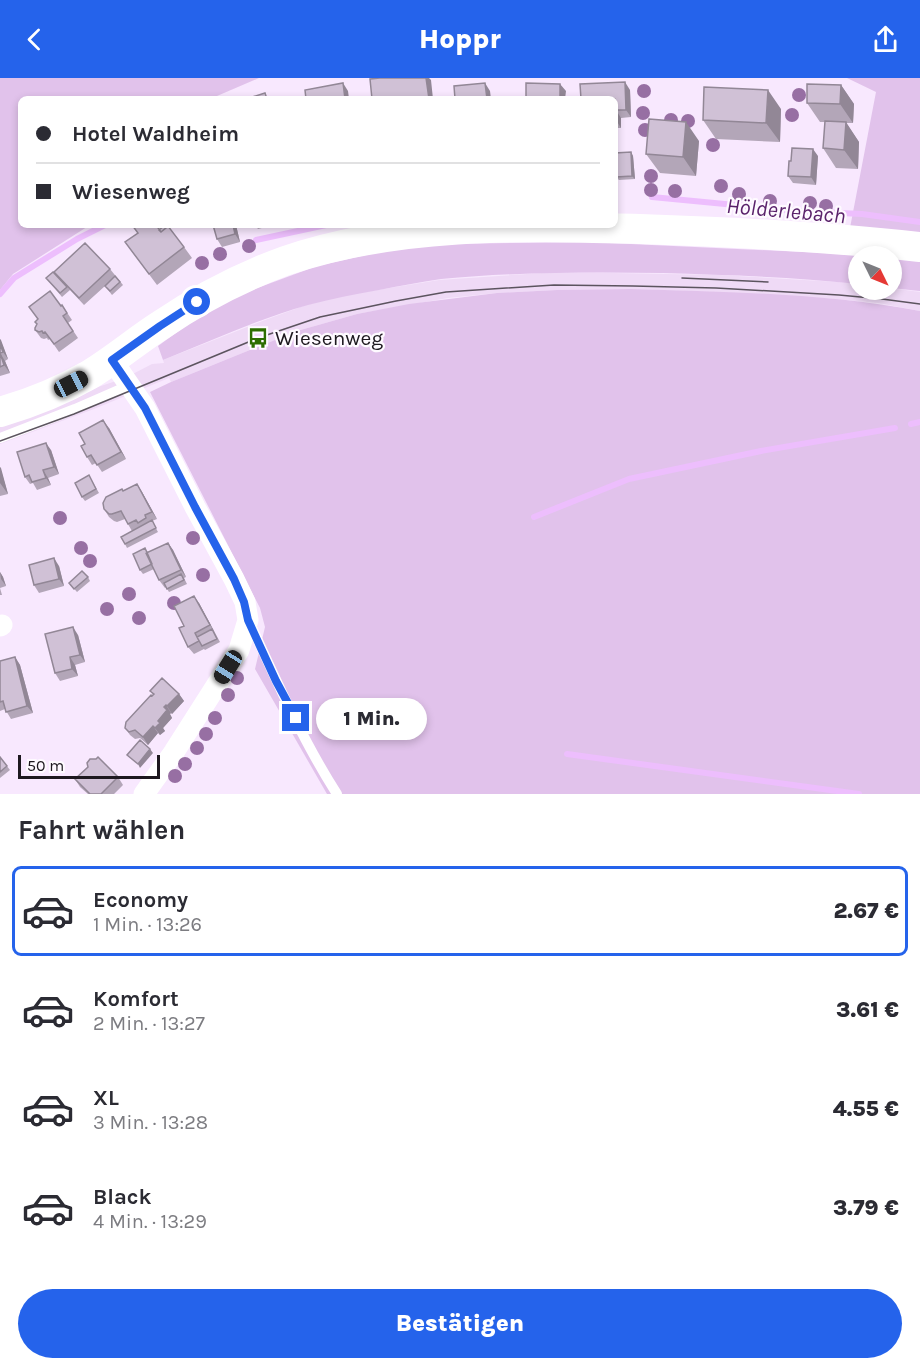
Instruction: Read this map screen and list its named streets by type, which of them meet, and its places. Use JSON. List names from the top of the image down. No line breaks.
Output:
{"water":["Hölderlebach"],"places":{"bus stop":["Wiesenweg"]},"scale_bar":"50 m","north":"bottom right","page":{"header":"Hoppr","banner":["Hotel Waldheim","Wiesenweg"],"bubble":"1 Min.","scale":"50 m","heading":"Fahrt wählen","list":[{"name":"Economy","note":"1 Min. · 13:26","value":"2.67 €"},{"name":"Komfort","note":"2 Min. · 13:27","value":"3.61 €"},{"name":"XL","note":"3 Min. · 13:28","value":"4.55 €"},{"name":"Black","note":"4 Min. · 13:29","value":"3.79 €"}],"buttons":"Bestätigen"}}
